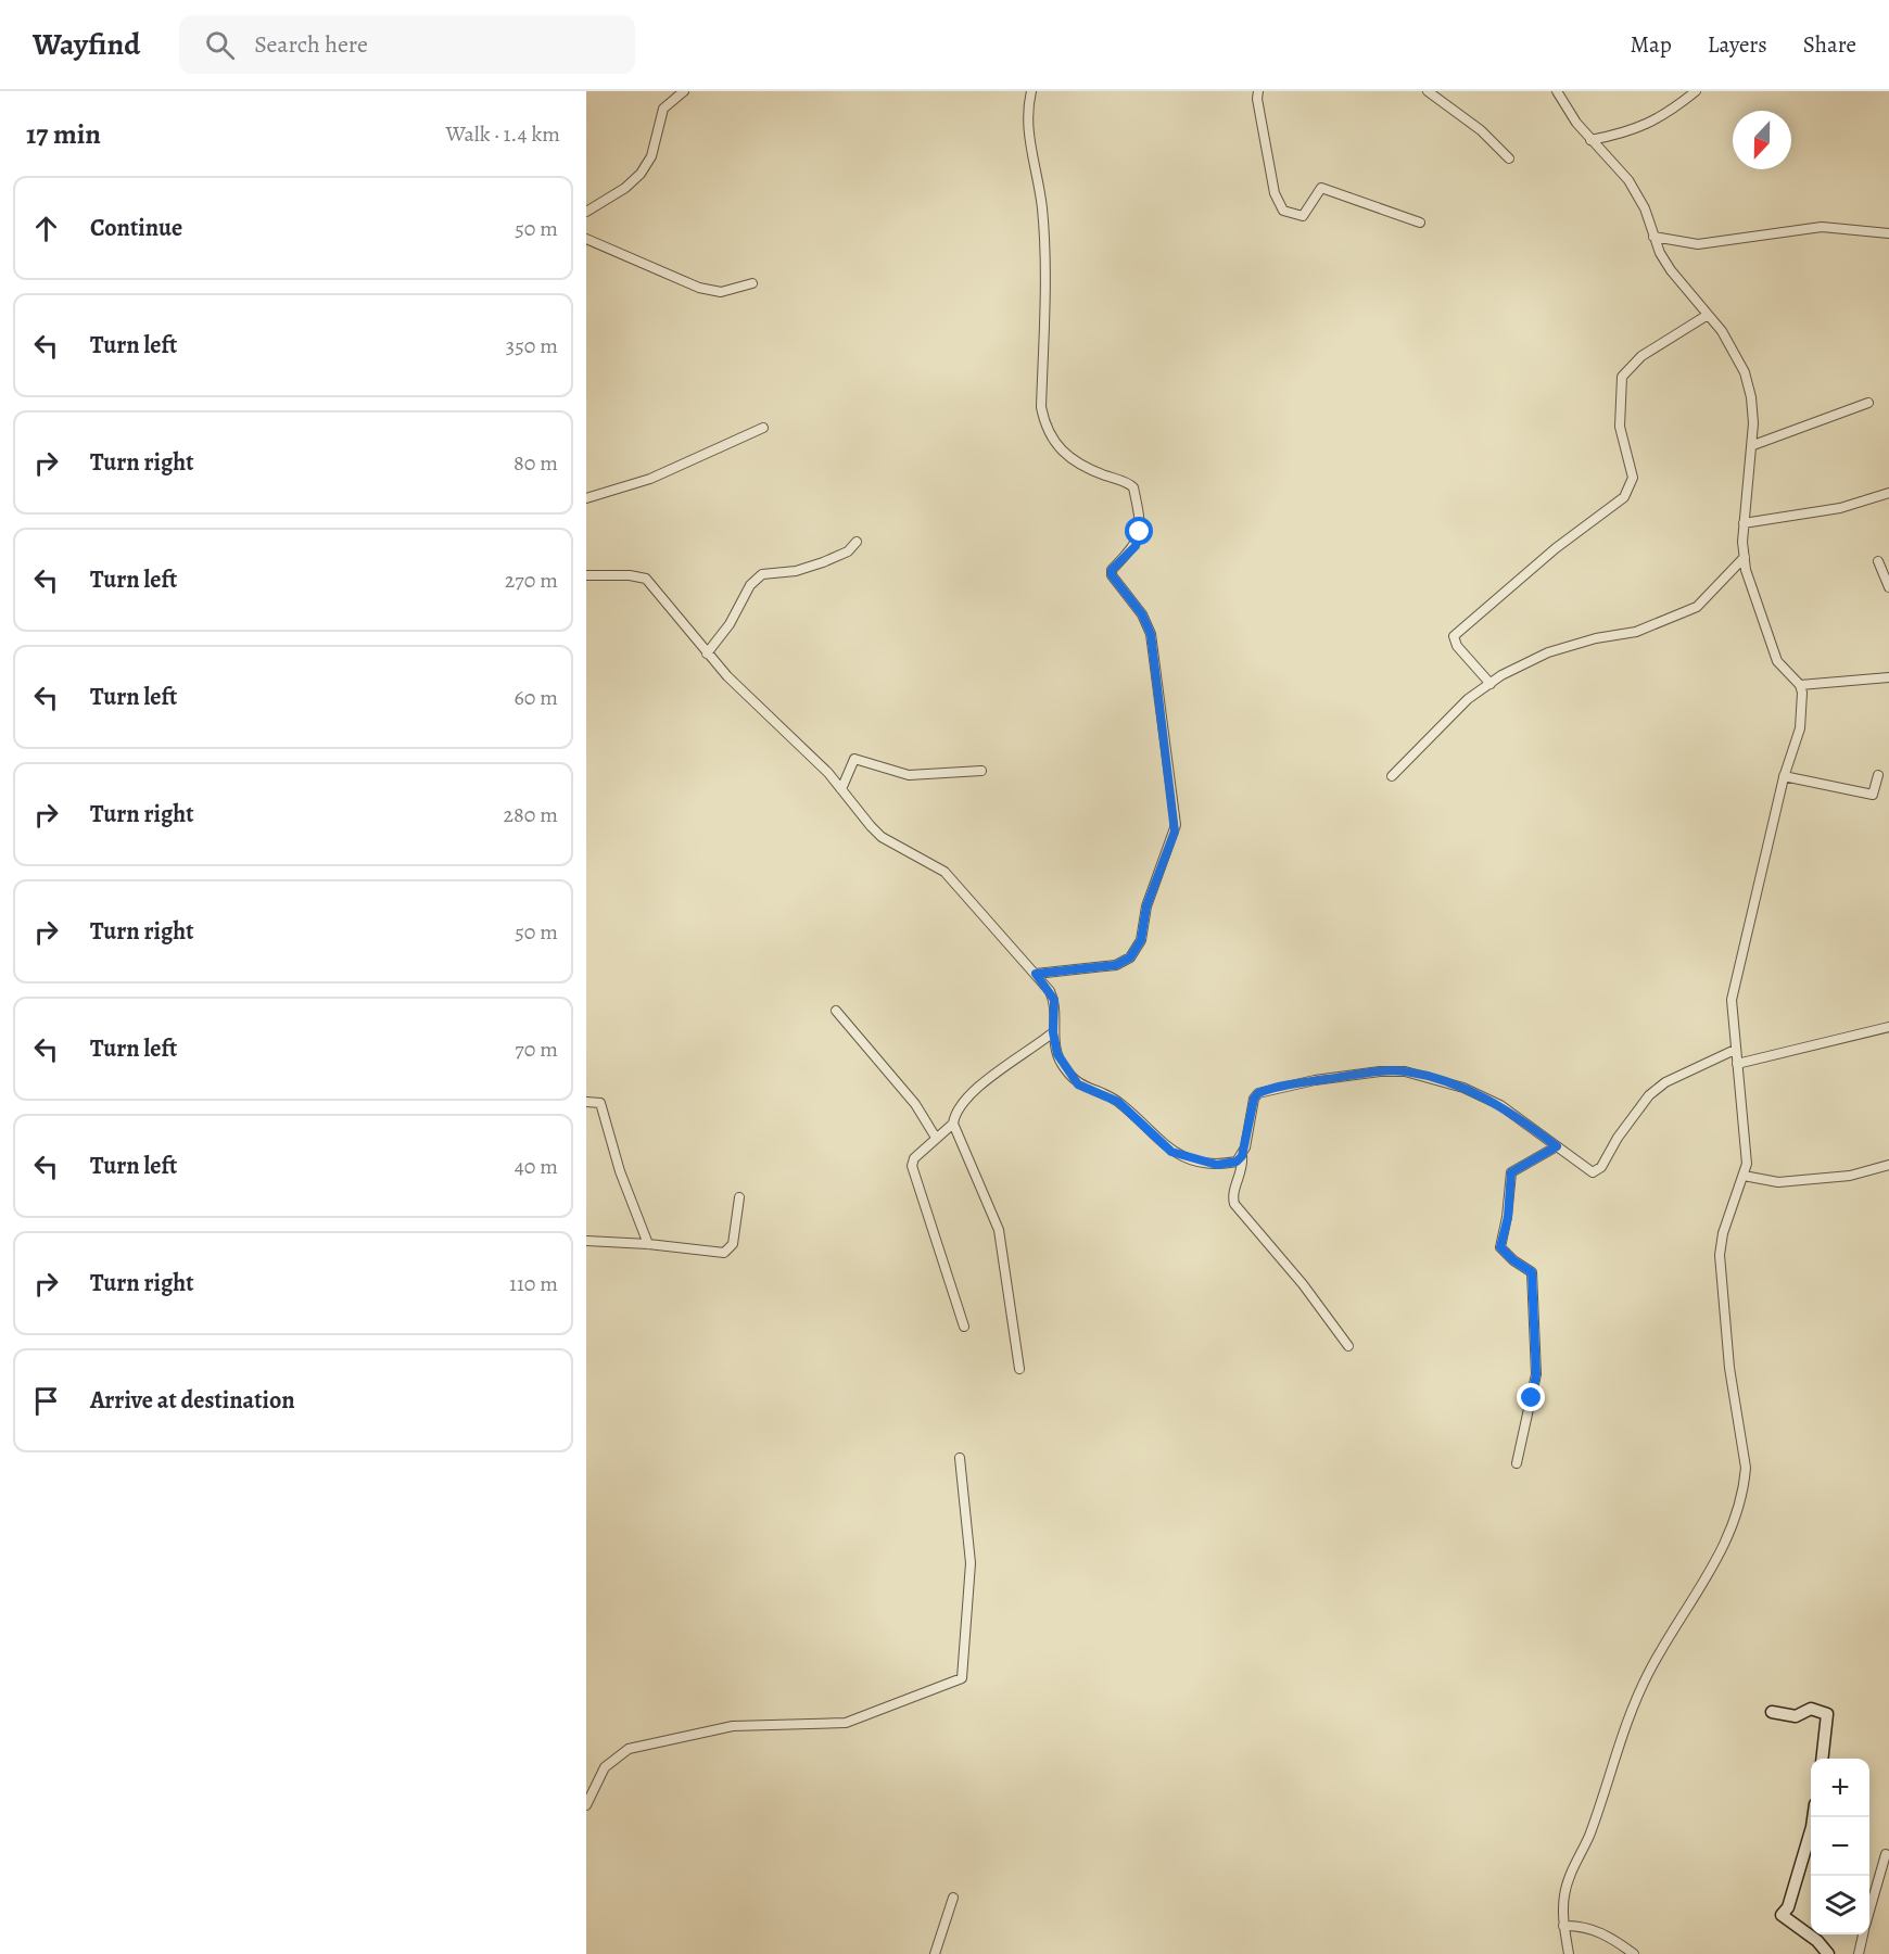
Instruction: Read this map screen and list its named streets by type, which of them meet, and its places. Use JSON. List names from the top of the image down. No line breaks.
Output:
{"north":"bottom","page":{"header":"Wayfind","search":"Search here","nav":["Map","Layers","Share"],"heading":["17 min","Walk · 1.4 km"],"list":[["Continue","50 m"],["Turn left","350 m"],["Turn right","80 m"],["Turn left","270 m"],["Turn left","60 m"],["Turn right","280 m"],["Turn right","50 m"],["Turn left","70 m"],["Turn left","40 m"],["Turn right","110 m"],"Arrive at destination"],"map_buttons":["+","−"]}}
